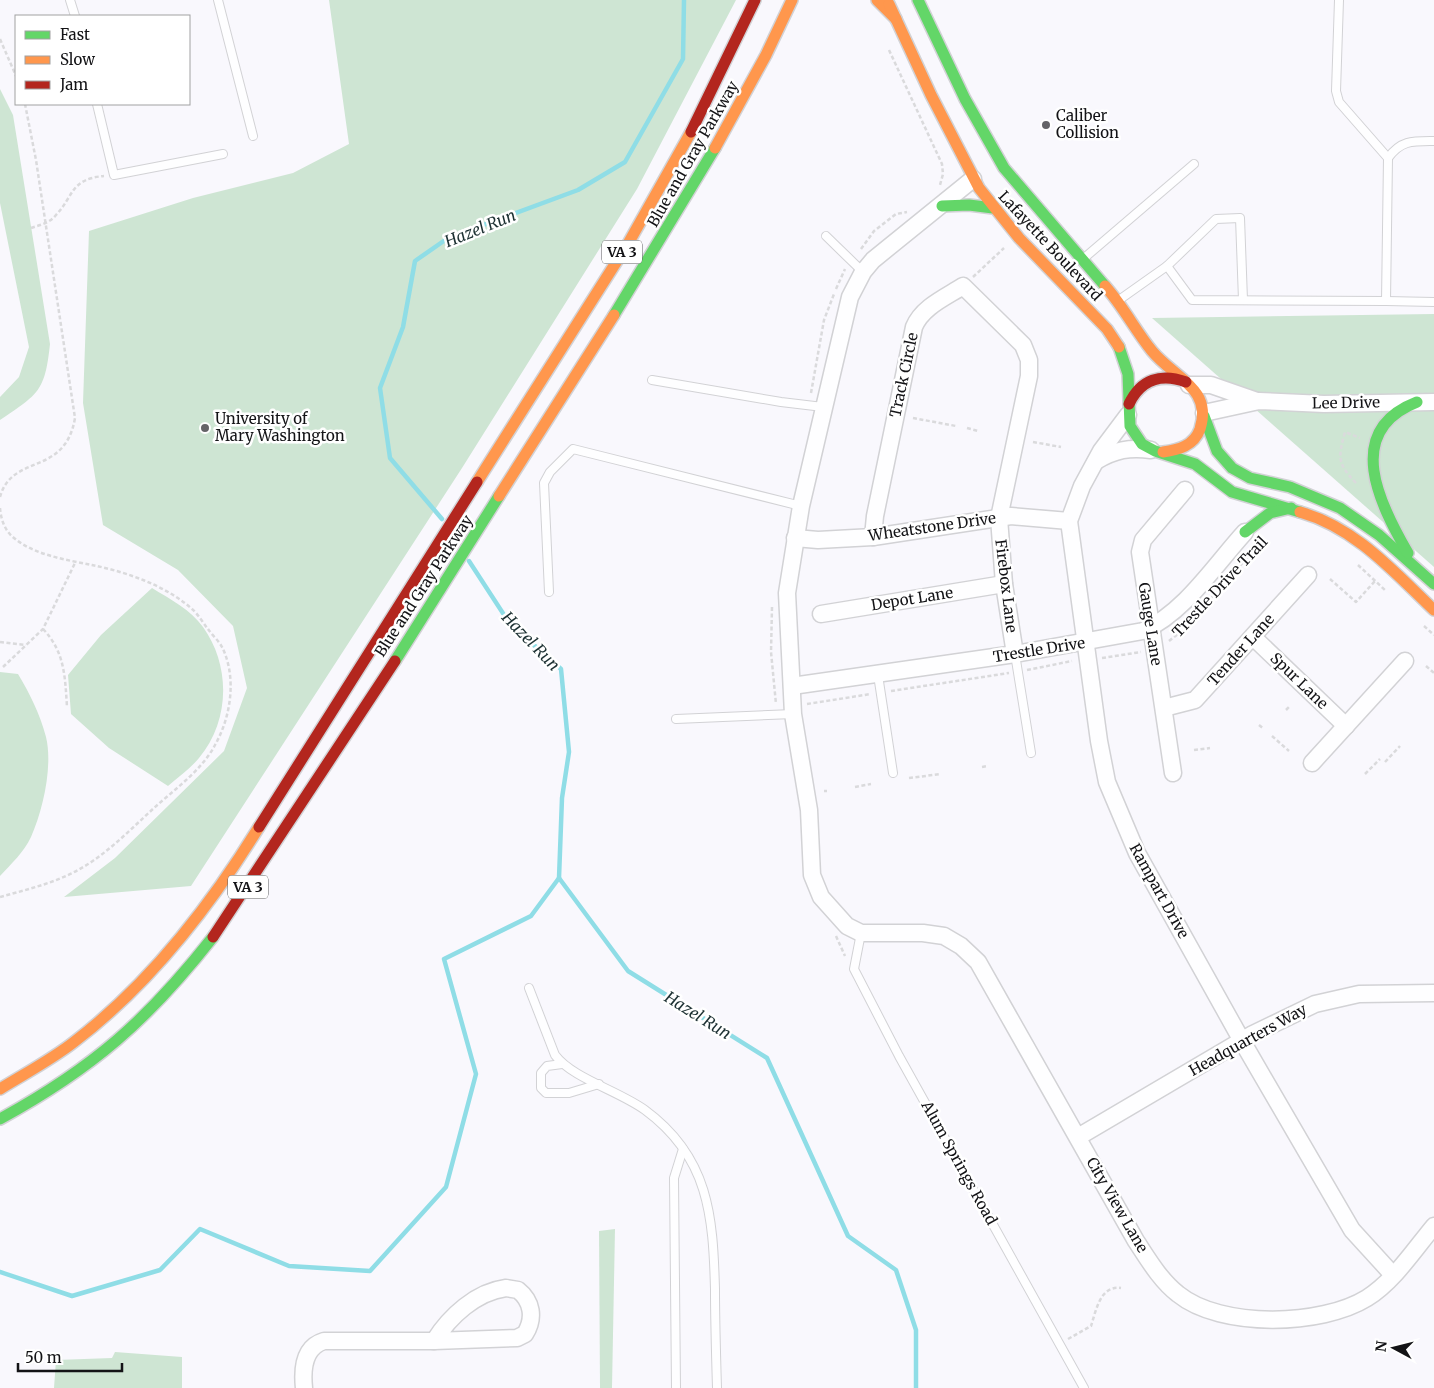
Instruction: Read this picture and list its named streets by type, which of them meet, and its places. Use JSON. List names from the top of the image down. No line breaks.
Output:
{"streets":{"main road":["Blue and Gray Parkway","Lafayette Boulevard","VA 3"],"street":["Track Circle","Lee Drive","Wheatstone Drive","Firebox Lane","Depot Lane","Gauge Lane","Trestle Drive","Tender Lane","Spur Lane","Rampart Drive","Headquarters Way","City View Lane"],"lane":["Alum Springs Road"],"path":["Trestle Drive Trail"]},"crossings":[["Lafayette Boulevard","Rampart Drive"],["Track Circle","Wheatstone Drive"],["Track Circle","Firebox Lane"],["Wheatstone Drive","Firebox Lane"],["Wheatstone Drive","Rampart Drive"],["Firebox Lane","Depot Lane"],["Firebox Lane","Trestle Drive"],["Gauge Lane","Trestle Drive"],["Gauge Lane","Tender Lane"],["Trestle Drive","Rampart Drive"],["Tender Lane","Spur Lane"],["Rampart Drive","Headquarters Way"],["Rampart Drive","City View Lane"],["Headquarters Way","City View Lane"],["Alum Springs Road","City View Lane"]],"water":["Hazel Run"],"places":["Caliber Collision","University of Mary Washington"],"legend":["Fast","Slow","Jam"],"scale_bar":"50 m","north":"left"}
